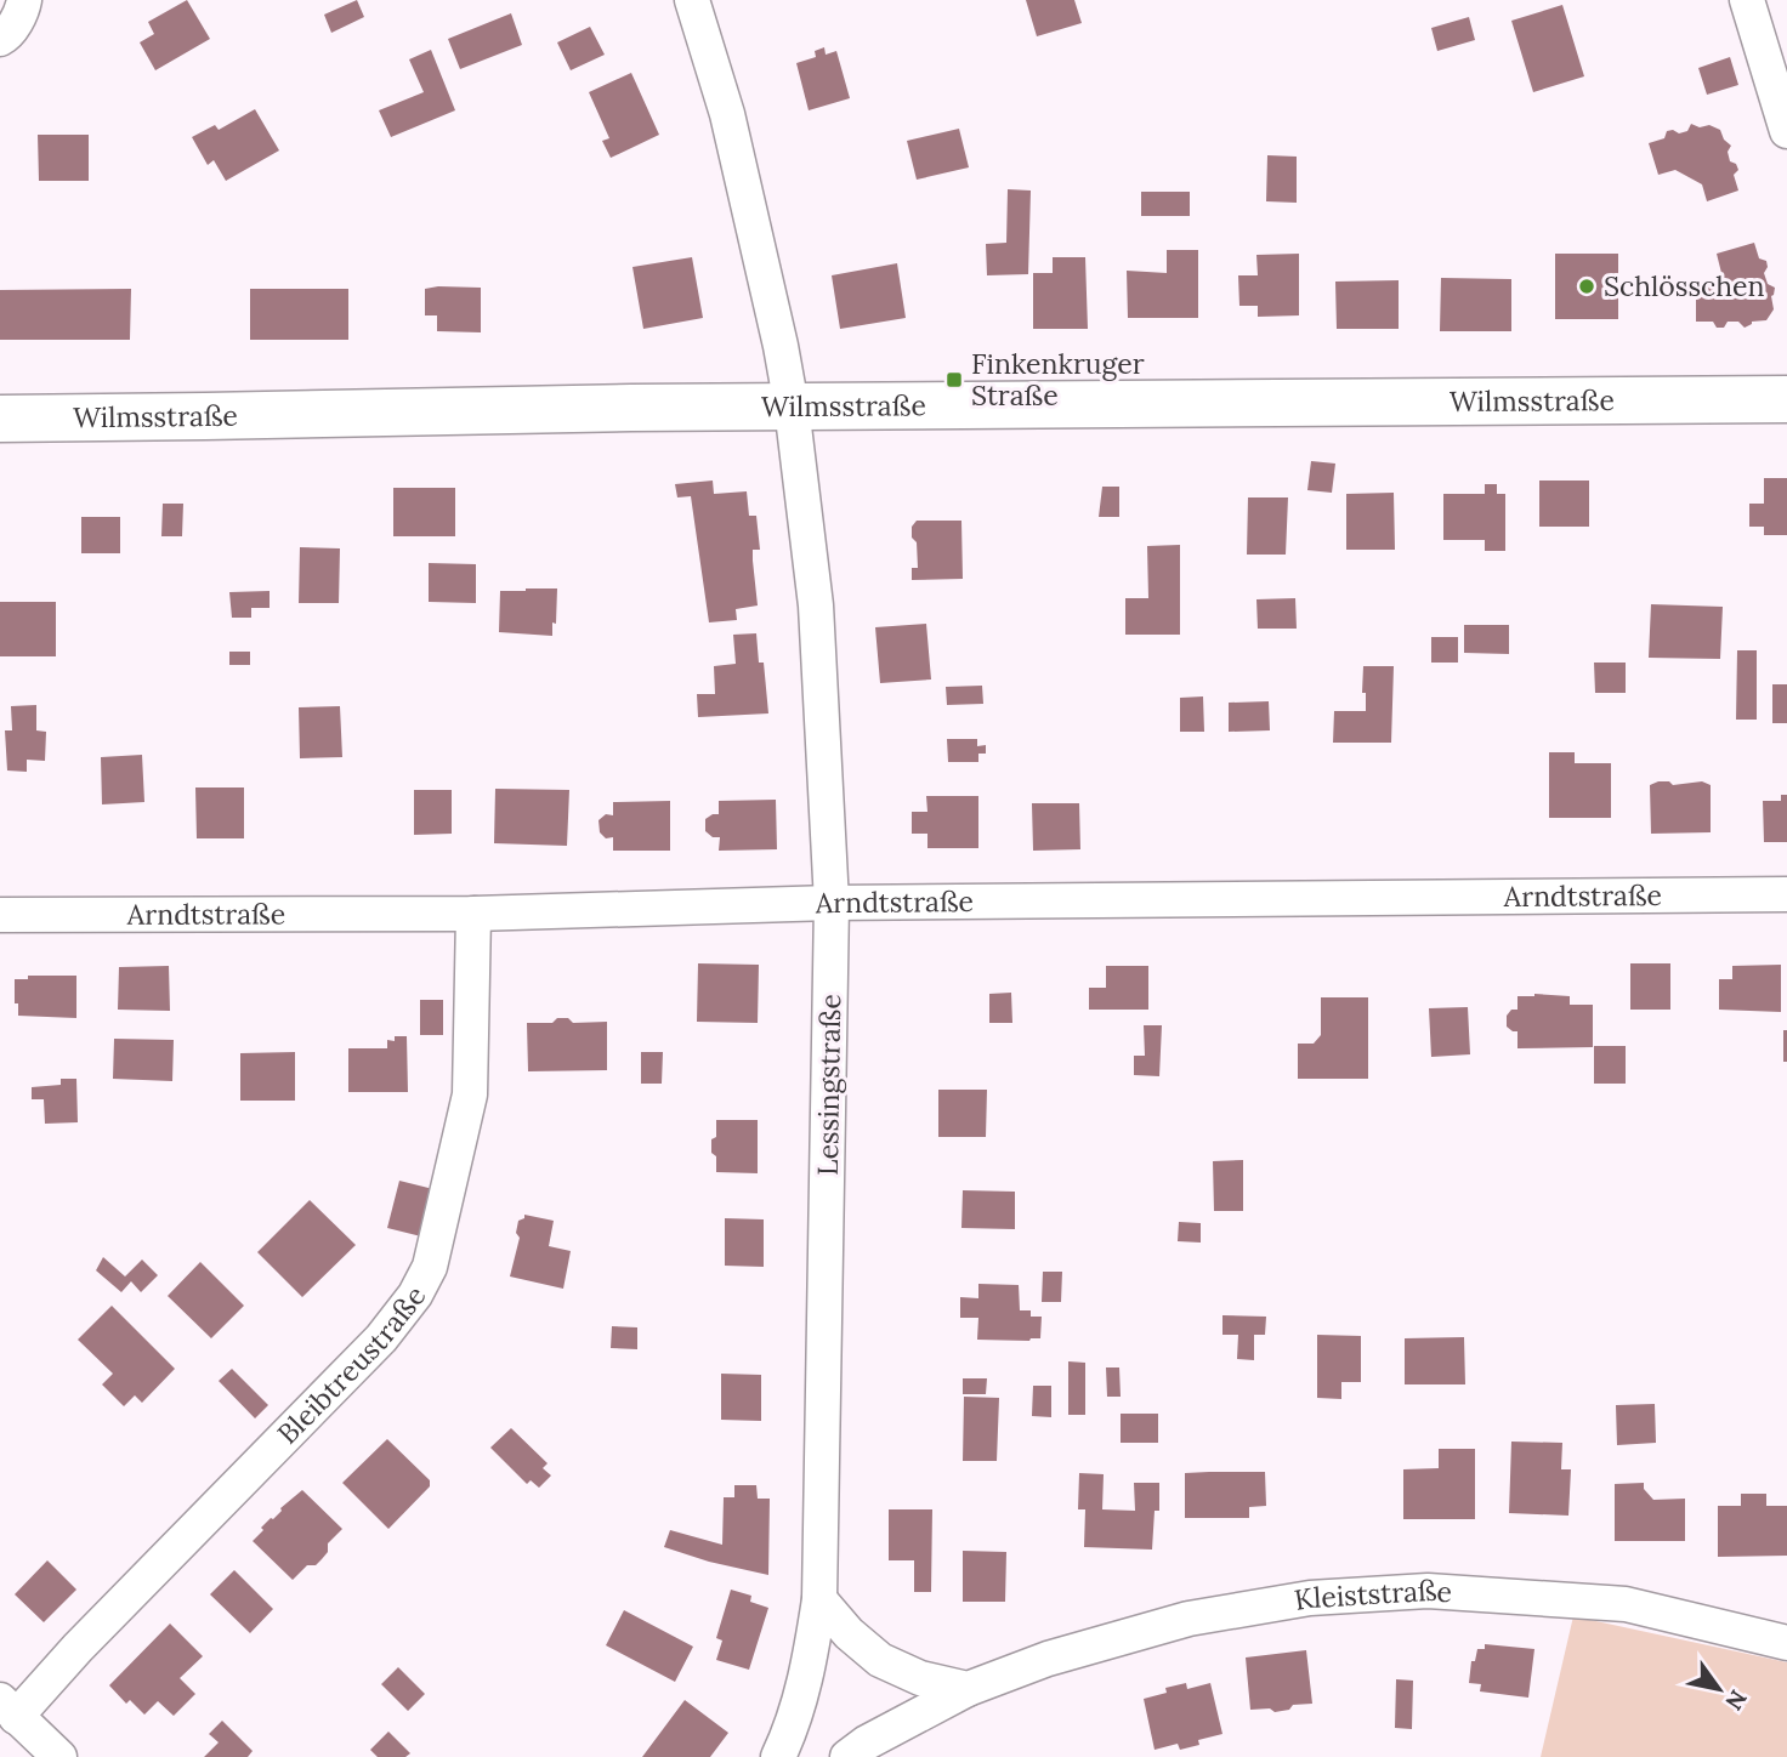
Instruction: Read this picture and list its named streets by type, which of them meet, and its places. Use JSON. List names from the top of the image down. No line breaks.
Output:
{"streets":{"street":["Wilmsstraße","Arndtstraße","Lessingstraße","Bleibtreustraße","Kleiststraße"]},"crossings":[["Wilmsstraße","Lessingstraße"],["Arndtstraße","Lessingstraße"],["Arndtstraße","Bleibtreustraße"]],"places":{"other":["Schlösschen"],"transit":["Finkenkruger Straße"]},"north":"bottom right"}
